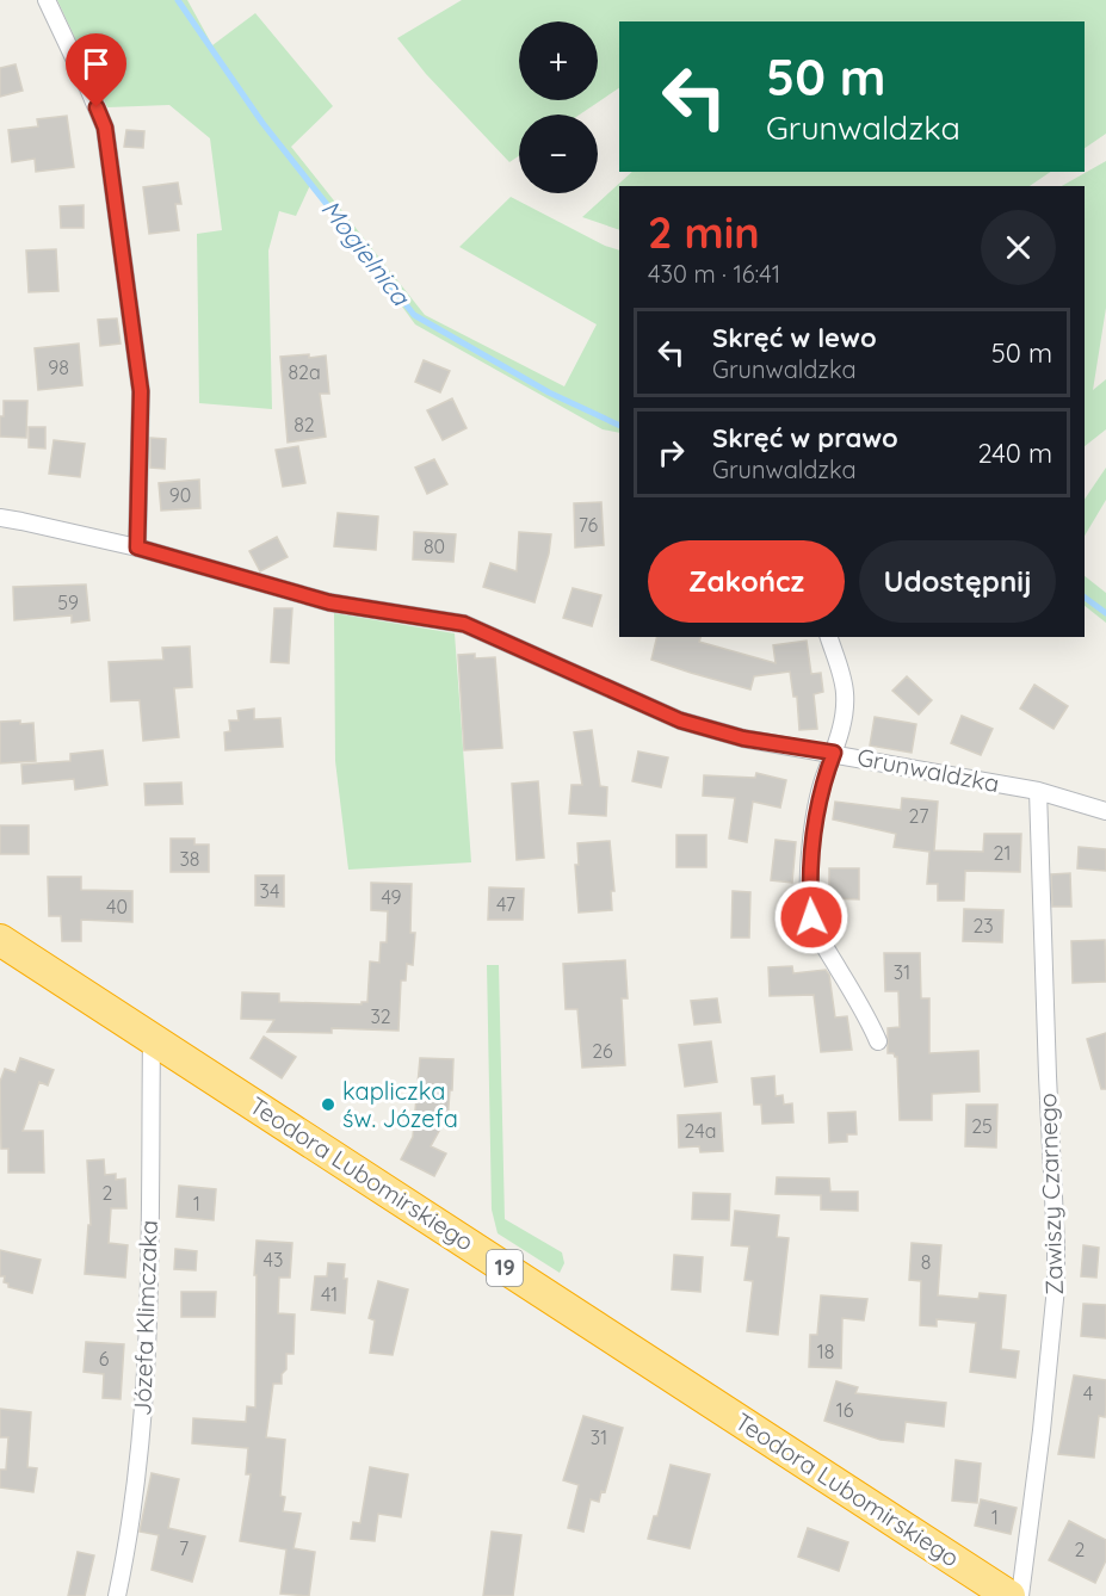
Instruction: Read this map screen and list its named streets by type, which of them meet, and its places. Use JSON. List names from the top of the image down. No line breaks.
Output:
{"streets":{"highway":["Teodora Lubomirskiego","19"],"street":["Grunwaldzka","Zawiszy Czarnego","Józefa Klimczaka"]},"crossings":[["Grunwaldzka","Zawiszy Czarnego"],["Teodora Lubomirskiego","Józefa Klimczaka"]],"water":["Mogielnica"],"places":["kapliczka św. Józefa"],"house_numbers":["98","82a","82","90","76","80","59","27","21","38","34","49","47","40","23","31","32","26","25","24a","2","1","43","8","41","18","6","4","16","31","1","7","2"],"page":{"map_buttons":["+","−"],"turn":["50 m","Grunwaldzka"],"heading":["2 min","430 m · 16:41"],"list":[{"name":"Skręć w lewo","note":"Grunwaldzka","value":"50 m"},{"name":"Skręć w prawo","note":"Grunwaldzka","value":"240 m"}],"buttons":["Zakończ","Udostępnij"]}}
